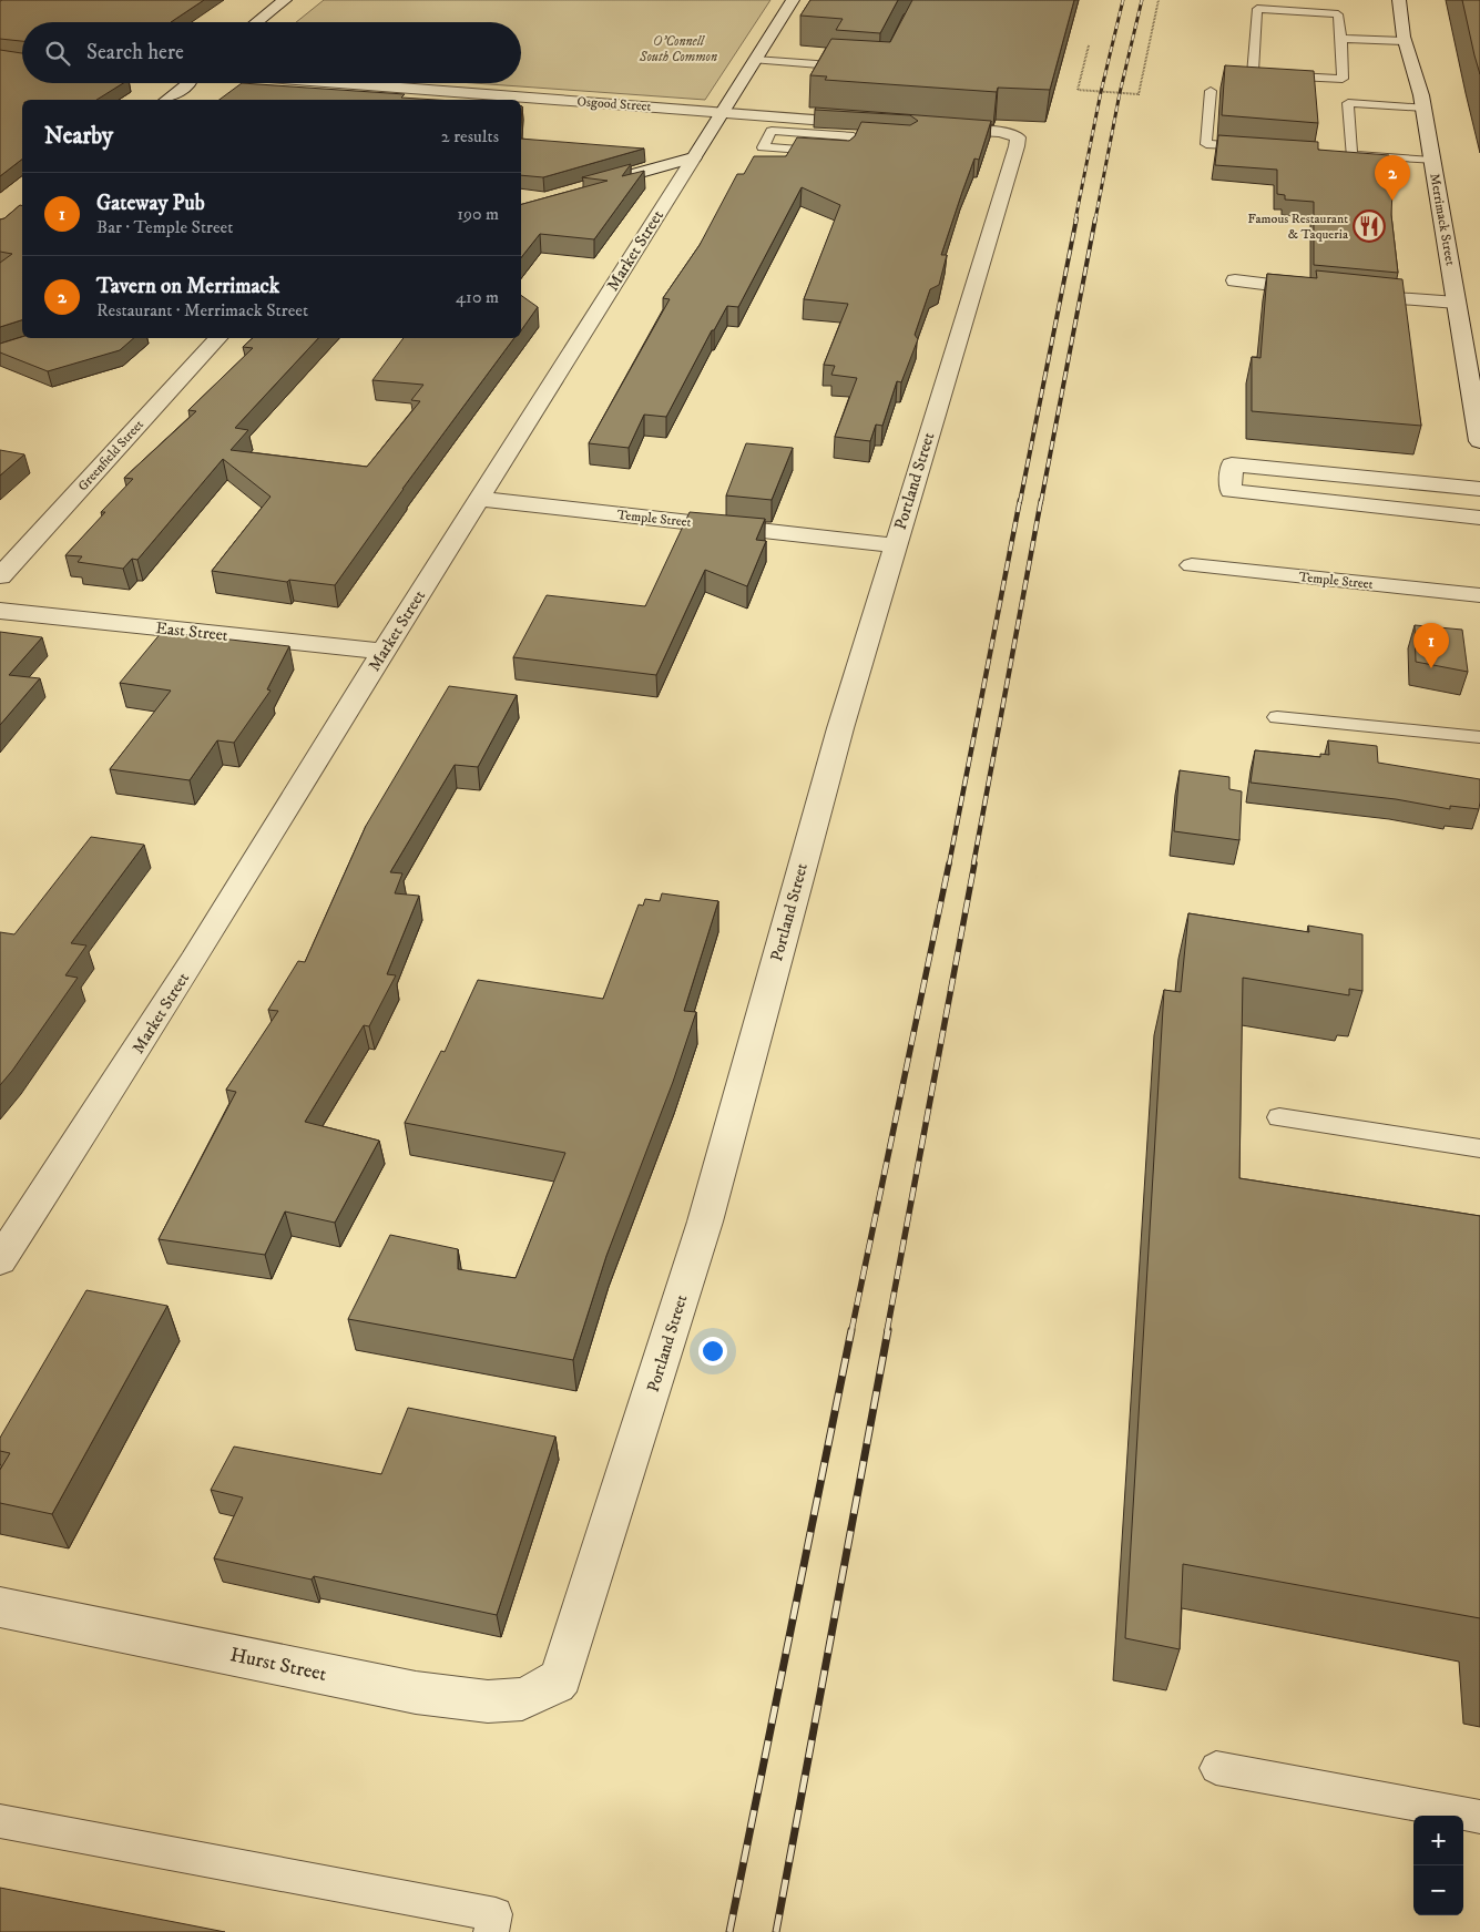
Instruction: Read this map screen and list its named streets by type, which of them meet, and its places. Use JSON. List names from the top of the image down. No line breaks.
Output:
{"streets":{"street":["Osgood Street","Merrimack Street","Market Street","Greenfield Street","Portland Street","Temple Street","East Street","Hurst Street"]},"crossings":[["Osgood Street","Market Street"],["Market Street","Temple Street"],["Market Street","East Street"],["Portland Street","Temple Street"],["Portland Street","Hurst Street"]],"parks":["O'Connell South Common"],"places":{"restaurant":["Famous Restaurant & Taqueria"]},"page":{"search":"Search here","heading":["Nearby","2 results"],"pins":["2","1"],"list":[{"mark":"1","name":"Gateway Pub","note":"Bar · Temple Street","value":"190 m"},{"mark":"2","name":"Tavern on Merrimack","note":"Restaurant · Merrimack Street","value":"410 m"}],"map_buttons":["+","−"]}}
